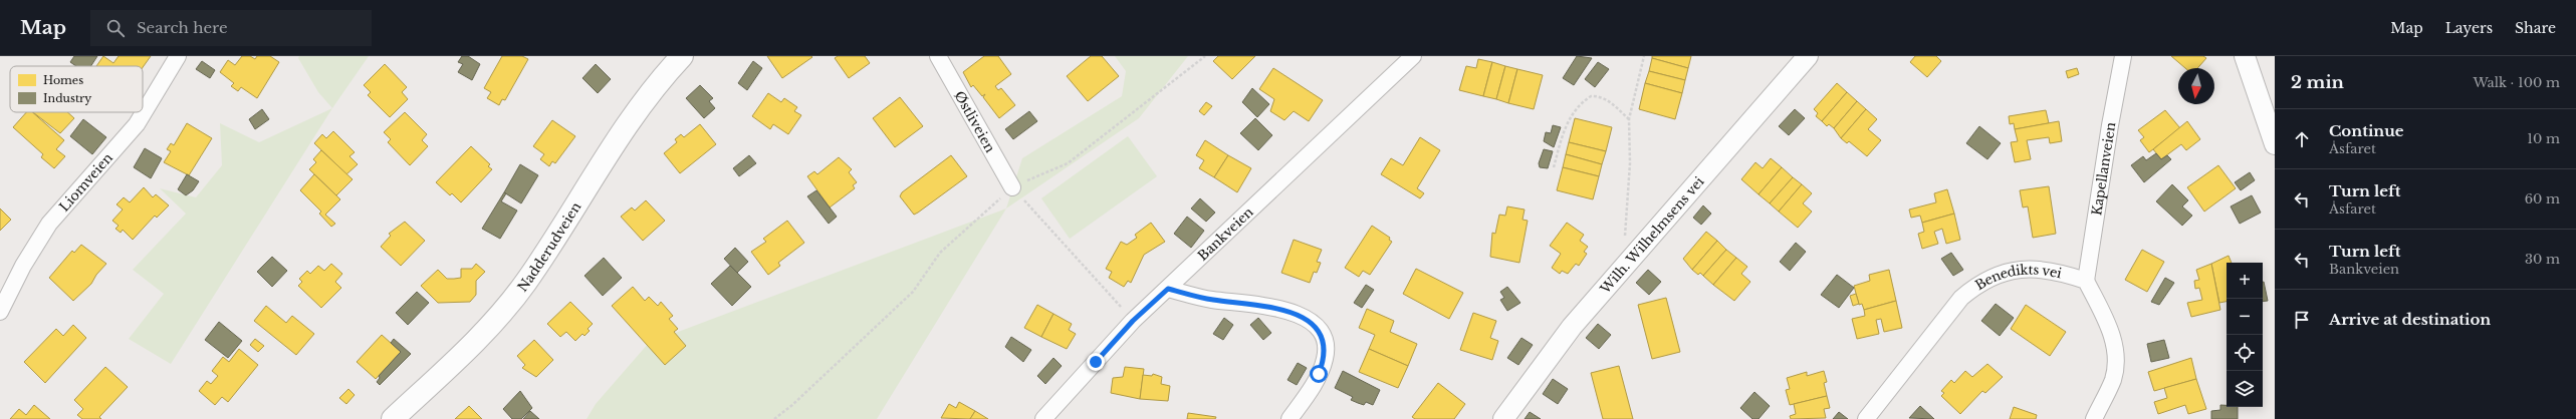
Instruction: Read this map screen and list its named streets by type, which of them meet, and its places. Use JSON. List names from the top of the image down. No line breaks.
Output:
{"streets":{"main road":["Nadderudveien"],"street":["Østliveien","Kapellanveien","Liomveien","Bankveien","Wilh. Wilhelmsens vei","Benedikts vei"]},"crossings":[["Kapellanveien","Benedikts vei"]],"legend":["Homes","Industry"],"north":"bottom","page":{"header":"Map","search":"Search here","nav":["Map","Layers","Share"],"heading":["2 min","Walk · 100 m"],"list":[["Continue","Åsfaret","10 m"],["Turn left","Åsfaret","60 m"],["Turn left","Bankveien","30 m"],"Arrive at destination"],"map_buttons":["+","−"]}}
